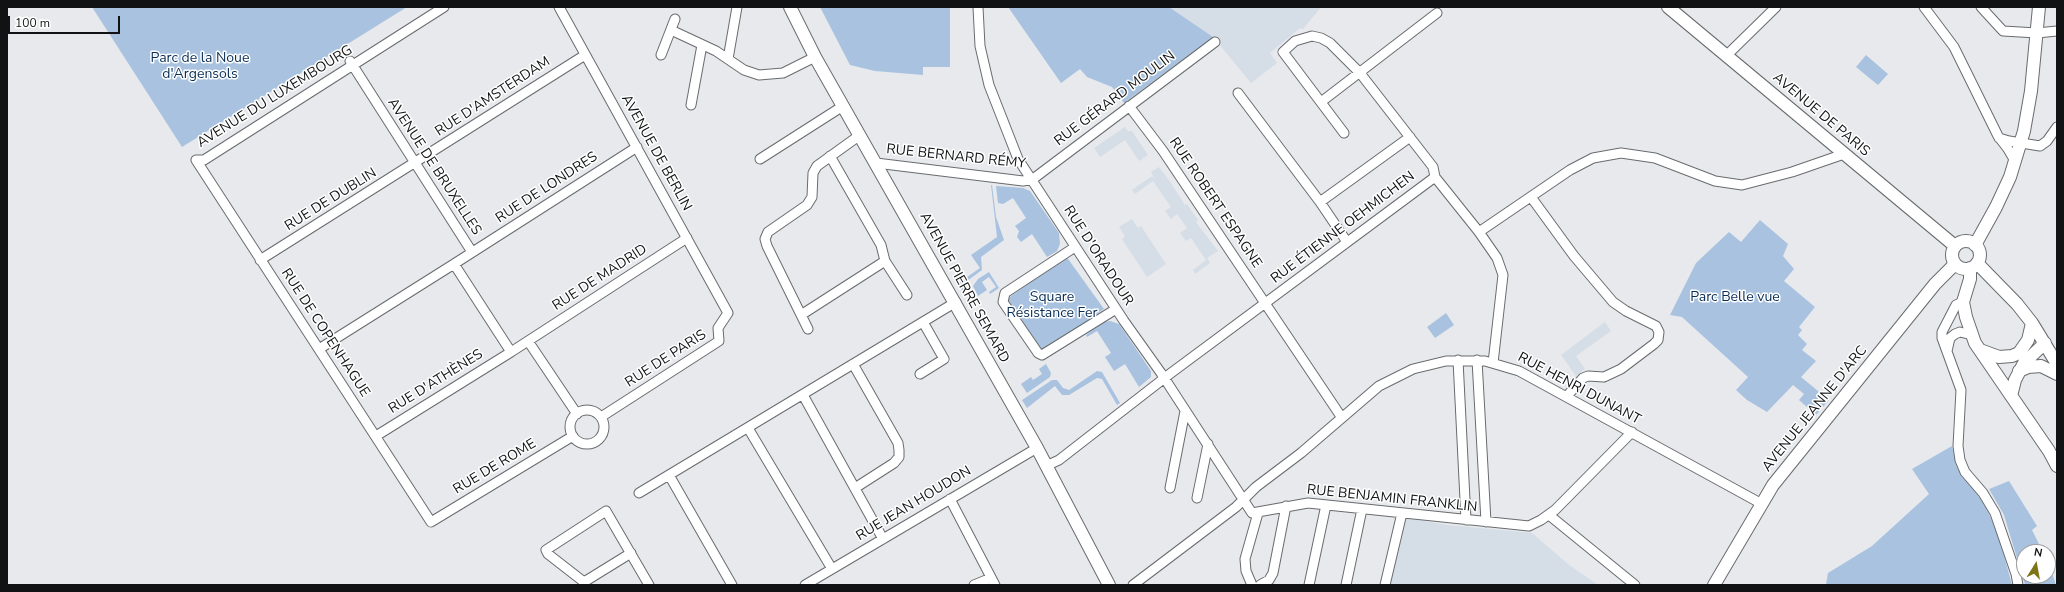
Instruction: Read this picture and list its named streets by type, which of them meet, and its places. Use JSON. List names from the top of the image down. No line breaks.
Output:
{"streets":{"main road":["AVENUE DE PARIS","AVENUE PIERRE SEMARD","AVENUE JEANNE D'ARC"],"street":["AVENUE DU LUXEMBOURG","RUE D'AMSTERDAM","RUE GÉRARD MOULIN","AVENUE DE BERLIN","RUE BERNARD RÉMY","AVENUE DE BRUXELLES","RUE DE LONDRES","RUE DE DUBLIN","RUE ROBERT ESPAGNE","RUE ÉTIENNE OEHMICHEN","RUE D'ORADOUR","RUE DE MADRID","RUE DE COPENHAGUE","RUE DE PARIS","RUE D'ATHÈNES","RUE HENRI DUNANT","RUE DE ROME","RUE BENJAMIN FRANKLIN","RUE JEAN HOUDON"]},"crossings":[["AVENUE DU LUXEMBOURG","AVENUE DE BRUXELLES"],["AVENUE DU LUXEMBOURG","RUE DE COPENHAGUE"],["RUE D'AMSTERDAM","AVENUE DE BERLIN"],["RUE D'AMSTERDAM","AVENUE DE BRUXELLES"],["RUE D'AMSTERDAM","RUE DE DUBLIN"],["RUE GÉRARD MOULIN","RUE BERNARD RÉMY"],["RUE GÉRARD MOULIN","RUE ROBERT ESPAGNE"],["RUE GÉRARD MOULIN","RUE D'ORADOUR"],["AVENUE DE PARIS","AVENUE JEANNE D'ARC"],["AVENUE DE BERLIN","RUE DE LONDRES"],["AVENUE DE BERLIN","RUE DE MADRID"],["AVENUE DE BERLIN","RUE DE PARIS"],["RUE BERNARD RÉMY","RUE D'ORADOUR"],["RUE BERNARD RÉMY","AVENUE PIERRE SEMARD"],["AVENUE DE BRUXELLES","RUE DE LONDRES"],["AVENUE DE BRUXELLES","RUE DE DUBLIN"],["AVENUE DE BRUXELLES","RUE DE COPENHAGUE"],["RUE DE DUBLIN","RUE DE COPENHAGUE"],["RUE ROBERT ESPAGNE","RUE ÉTIENNE OEHMICHEN"],["RUE ROBERT ESPAGNE","RUE HENRI DUNANT"],["RUE ÉTIENNE OEHMICHEN","RUE D'ORADOUR"],["RUE ÉTIENNE OEHMICHEN","AVENUE PIERRE SEMARD"],["RUE ÉTIENNE OEHMICHEN","RUE HENRI DUNANT"],["RUE D'ORADOUR","RUE HENRI DUNANT"],["AVENUE PIERRE SEMARD","RUE JEAN HOUDON"],["RUE DE COPENHAGUE","RUE D'ATHÈNES"],["RUE DE COPENHAGUE","RUE DE ROME"],["RUE DE PARIS","RUE DE ROME"],["RUE HENRI DUNANT","AVENUE JEANNE D'ARC"],["RUE HENRI DUNANT","RUE BENJAMIN FRANKLIN"]],"parks":["Parc de la Noue d'Argensols","Square Résistance Fer","Parc Belle vue"],"scale_bar":"100 m","north":"top"}
